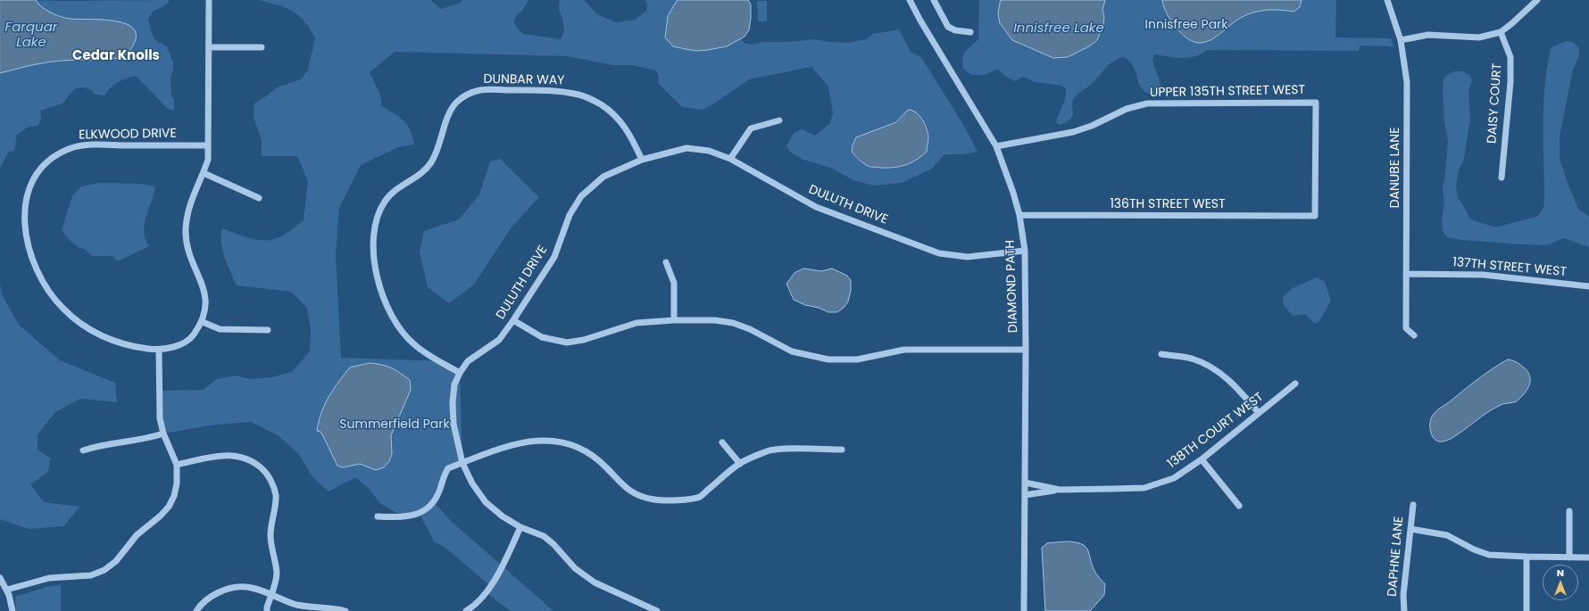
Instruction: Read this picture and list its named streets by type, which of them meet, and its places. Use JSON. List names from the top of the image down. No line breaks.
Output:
{"streets":{"street":["DUNBAR WAY","UPPER 135TH STREET WEST","DAISY COURT","ELKWOOD DRIVE","DANUBE LANE","136TH STREET WEST","DULUTH DRIVE","137TH STREET WEST","DIAMOND PATH","138TH COURT WEST","DAPHNE LANE"]},"crossings":[["DUNBAR WAY","DULUTH DRIVE"],["UPPER 135TH STREET WEST","136TH STREET WEST"],["UPPER 135TH STREET WEST","DIAMOND PATH"],["DANUBE LANE","137TH STREET WEST"],["136TH STREET WEST","DIAMOND PATH"],["DULUTH DRIVE","DIAMOND PATH"],["DIAMOND PATH","138TH COURT WEST"]],"districts":["Cedar Knolls"],"water":["Farquar Lake","Innisfree Lake"],"parks":["Innisfree Park","Summerfield Park"],"north":"top"}
